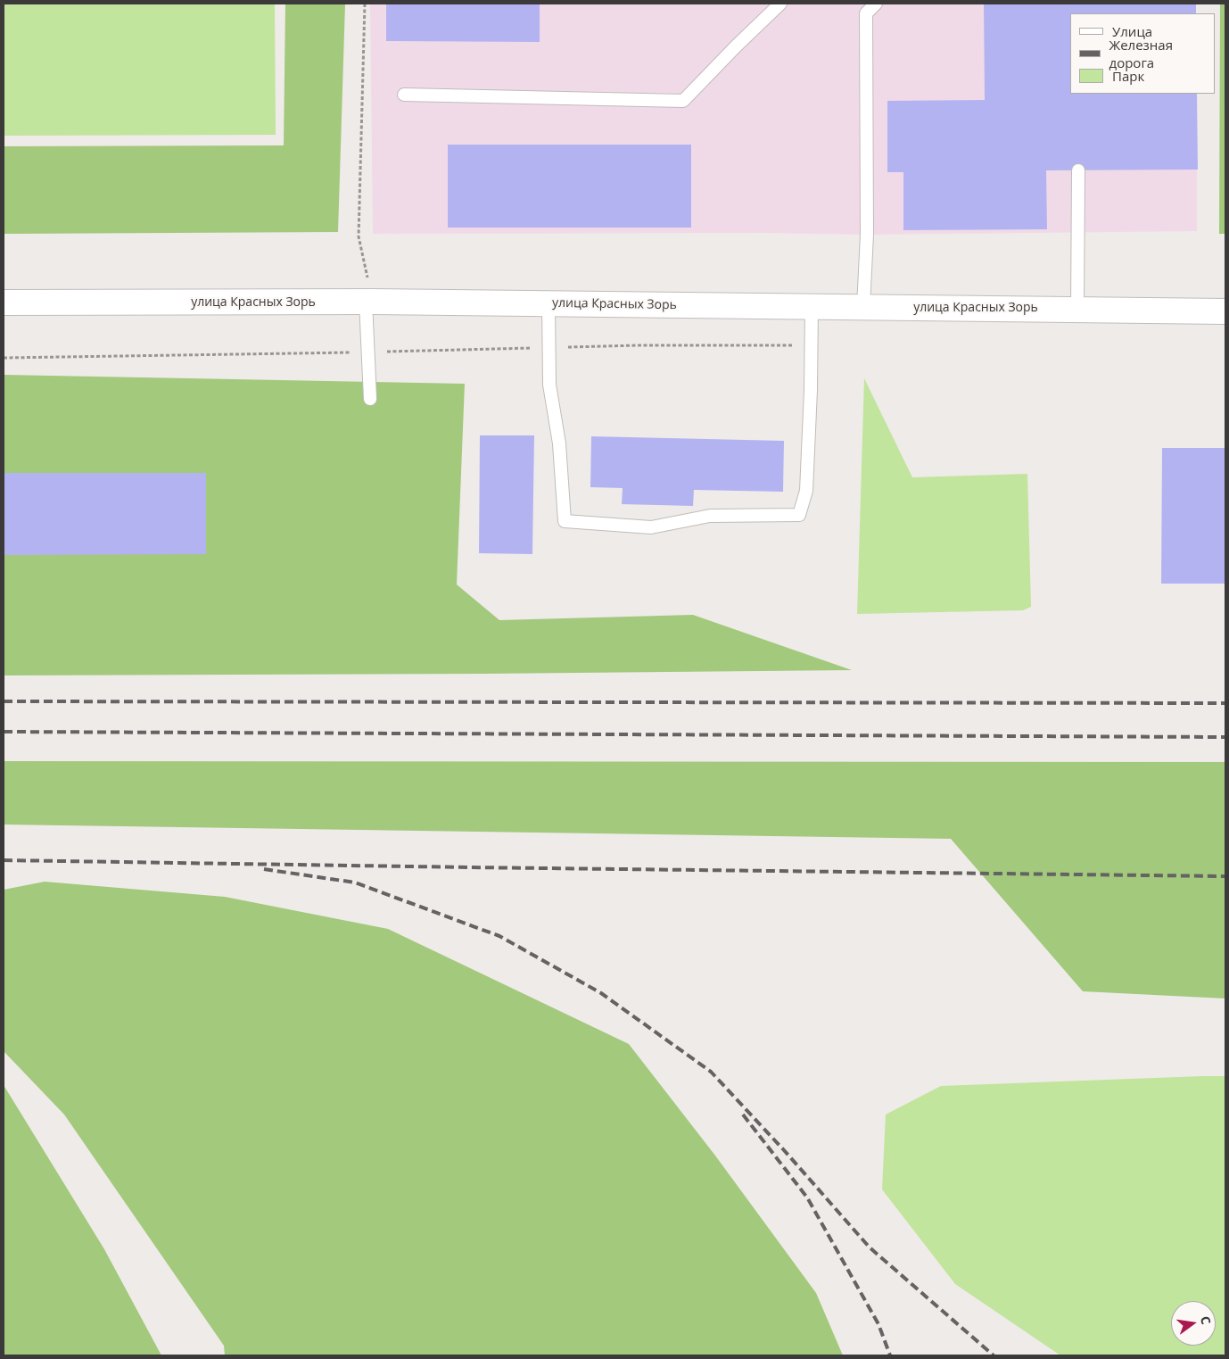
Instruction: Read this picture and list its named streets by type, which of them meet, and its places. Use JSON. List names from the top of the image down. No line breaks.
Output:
{"streets":{"street":["улица Красных Зорь"]},"legend":["Улица","Железная дорога","Парк"],"north":"right"}
